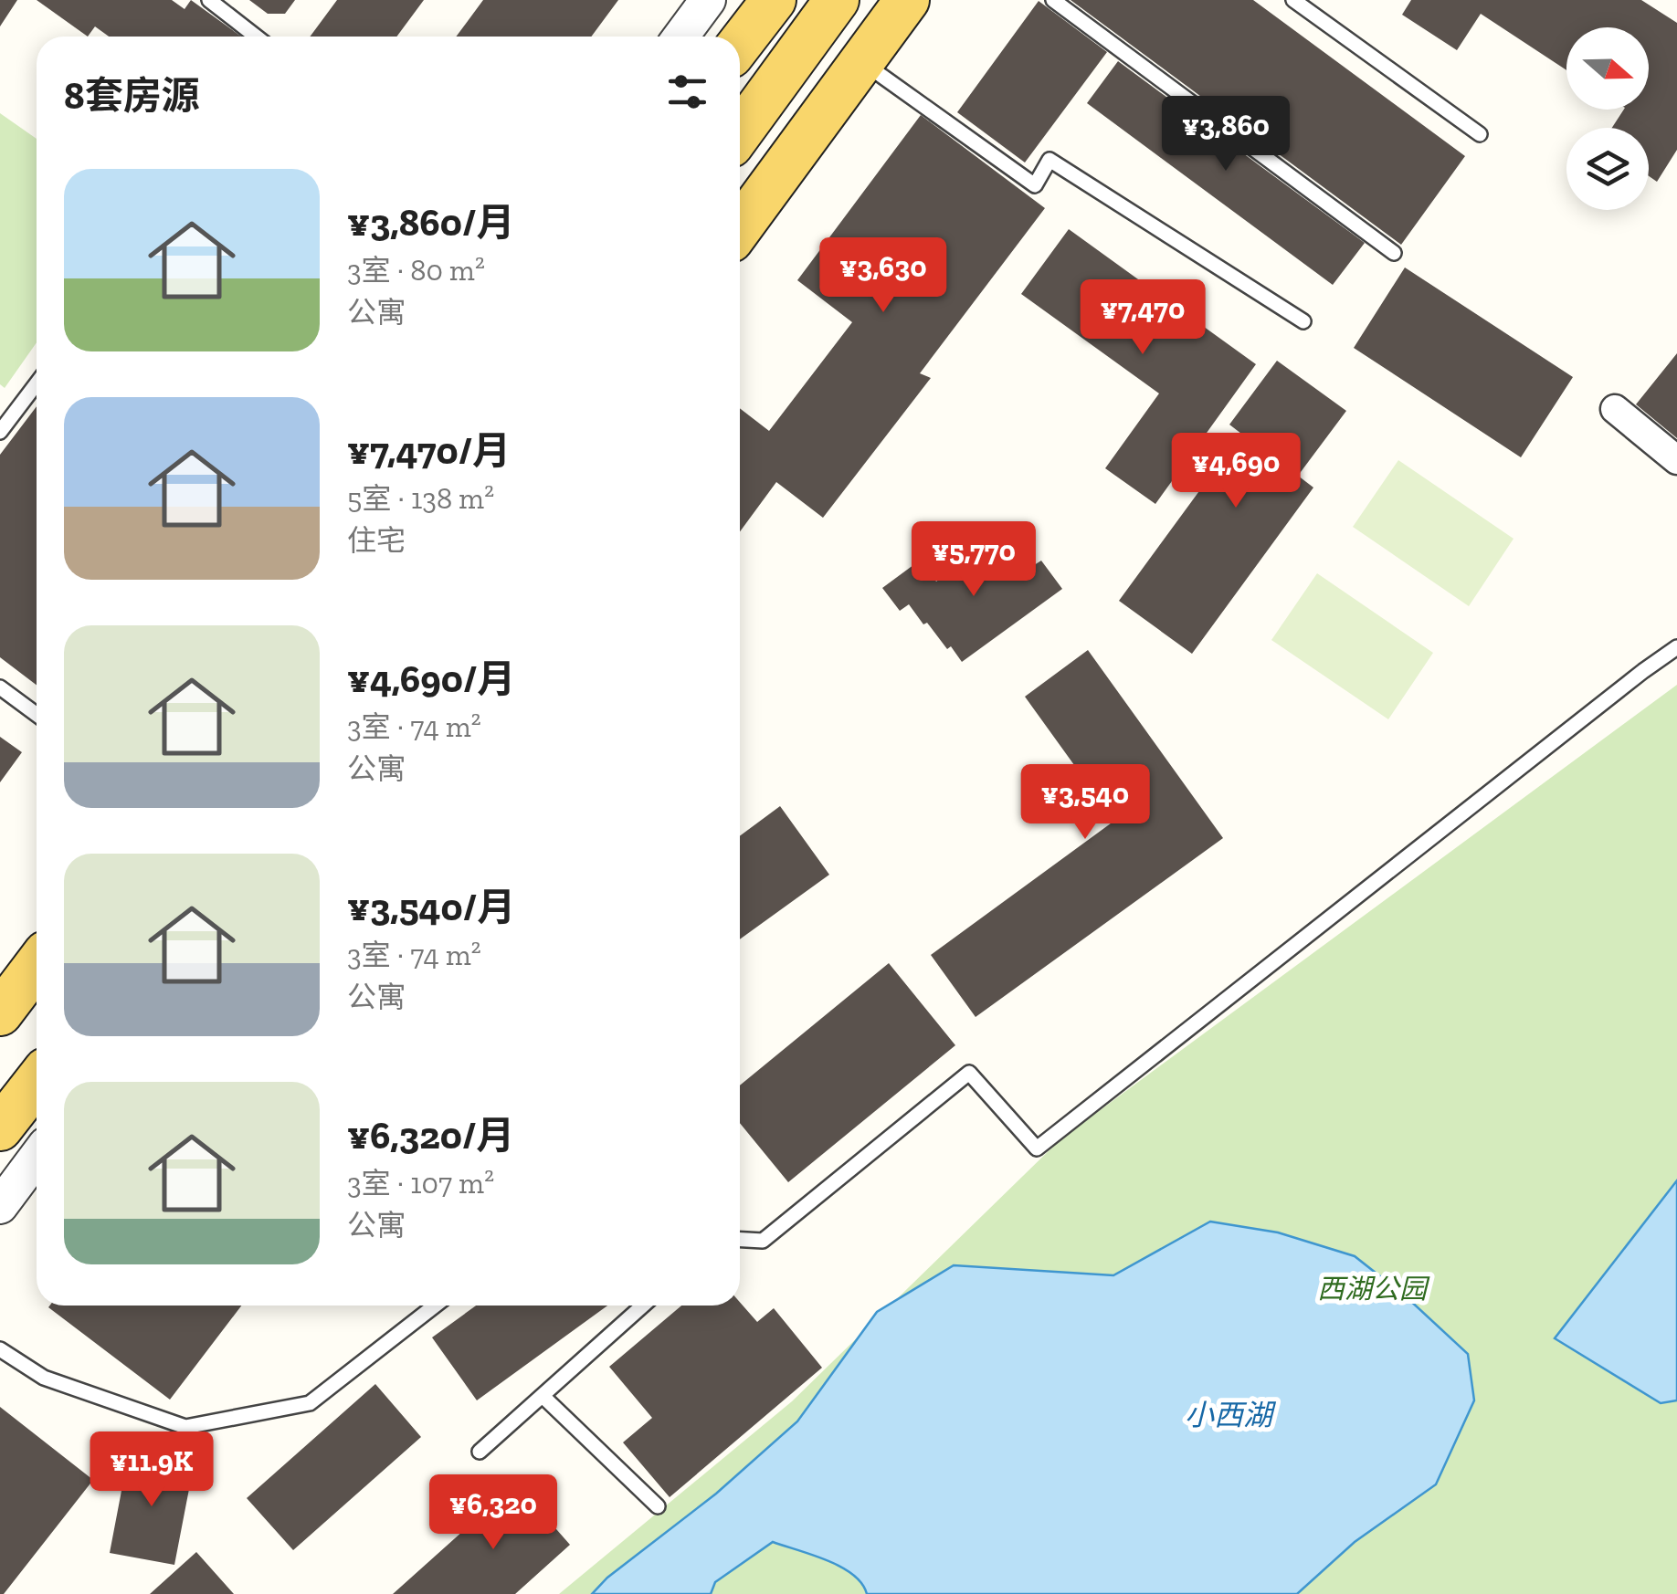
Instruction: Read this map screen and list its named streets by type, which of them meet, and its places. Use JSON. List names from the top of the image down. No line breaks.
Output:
{"water":["小西湖"],"parks":["西湖公园"],"north":"right","page":{"heading":"8套房源","price":["¥3,860","¥3,630","¥7,470","¥4,690","¥5,770","¥3,540","¥11.9K","¥6,320"],"list":[{"name":"¥3,860/月","note":"3室 · 80 m² · 公寓"},{"name":"¥7,470/月","note":"5室 · 138 m² · 住宅"},{"name":"¥4,690/月","note":"3室 · 74 m² · 公寓"},{"name":"¥3,540/月","note":"3室 · 74 m² · 公寓"},{"name":"¥6,320/月","note":"3室 · 107 m² · 公寓"}]}}
